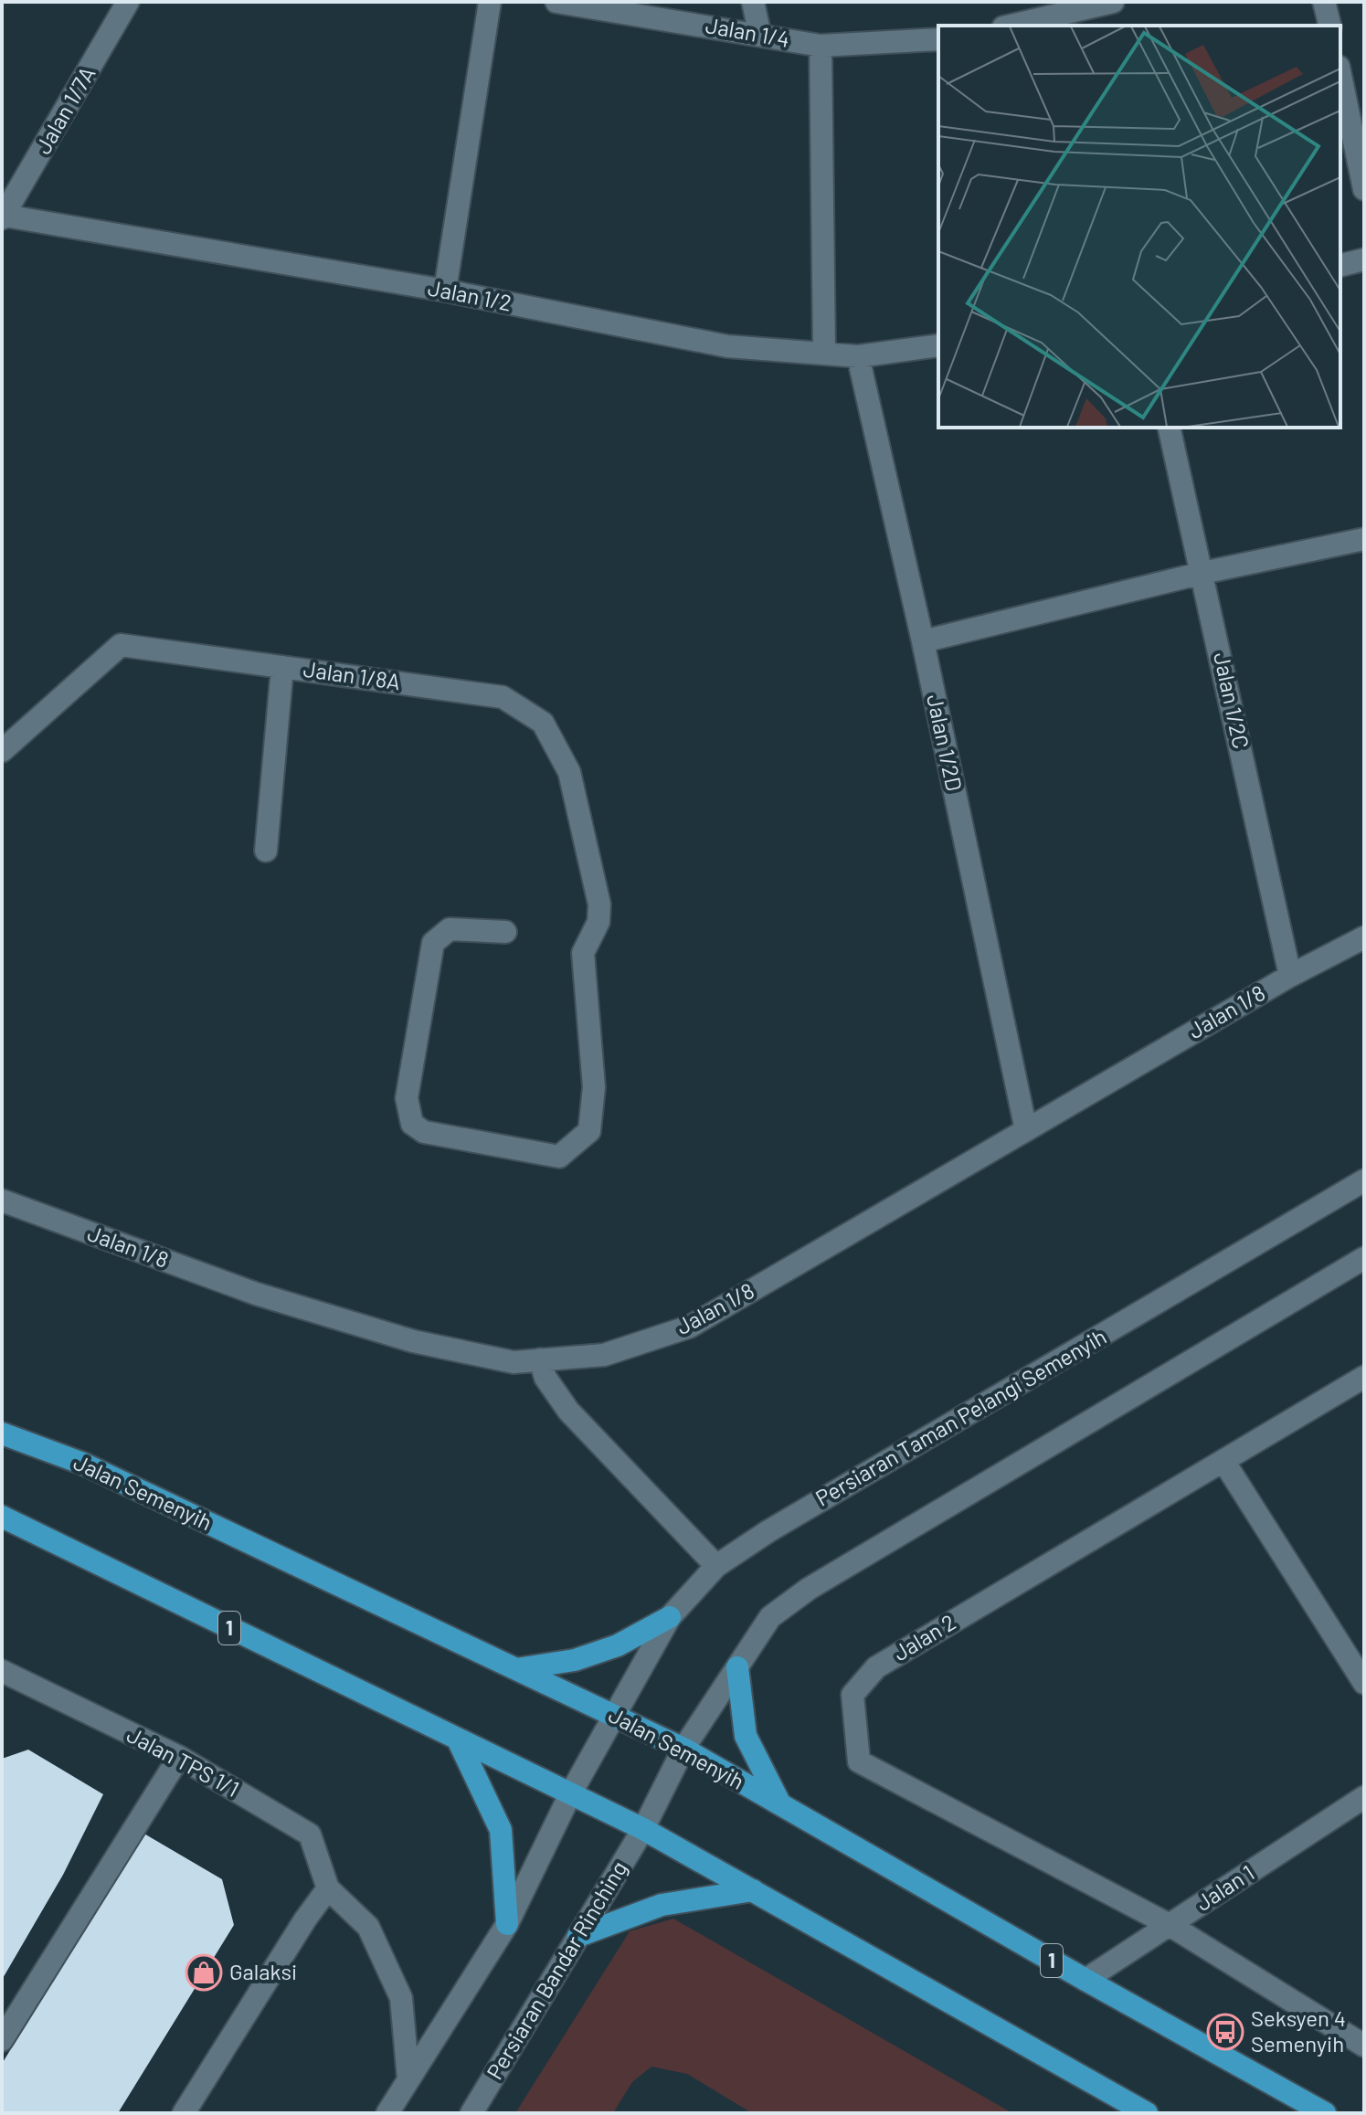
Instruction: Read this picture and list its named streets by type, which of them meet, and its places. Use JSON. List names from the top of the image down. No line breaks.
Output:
{"streets":{"main road":["Jalan Semenyih","1"],"street":["Jalan 1/4","Jalan 1/7A","Jalan 1/2","Jalan 1/8A","Jalan 1/2C","Jalan 1/2D","Jalan 1/8","Persiaran Taman Pelangi Semenyih","Jalan 2","Jalan TPS 1/1","Jalan 1","Persiaran Bandar Rinching"]},"crossings":[["Jalan 1/7A","Jalan 1/2"],["Jalan 1/2","Jalan 1/2D"],["Jalan 1/2C","Jalan 1/8"],["Jalan 1/2D","Jalan 1/8"],["Persiaran Taman Pelangi Semenyih","Jalan Semenyih"],["Persiaran Taman Pelangi Semenyih","1"],["Jalan Semenyih","Jalan 1"],["Jalan Semenyih","Persiaran Bandar Rinching"],["1","Persiaran Bandar Rinching"],["Jalan 2","Jalan 1"]],"places":{"shop":["Galaksi"],"bus stop":["Seksyen 4 Semenyih"]}}
